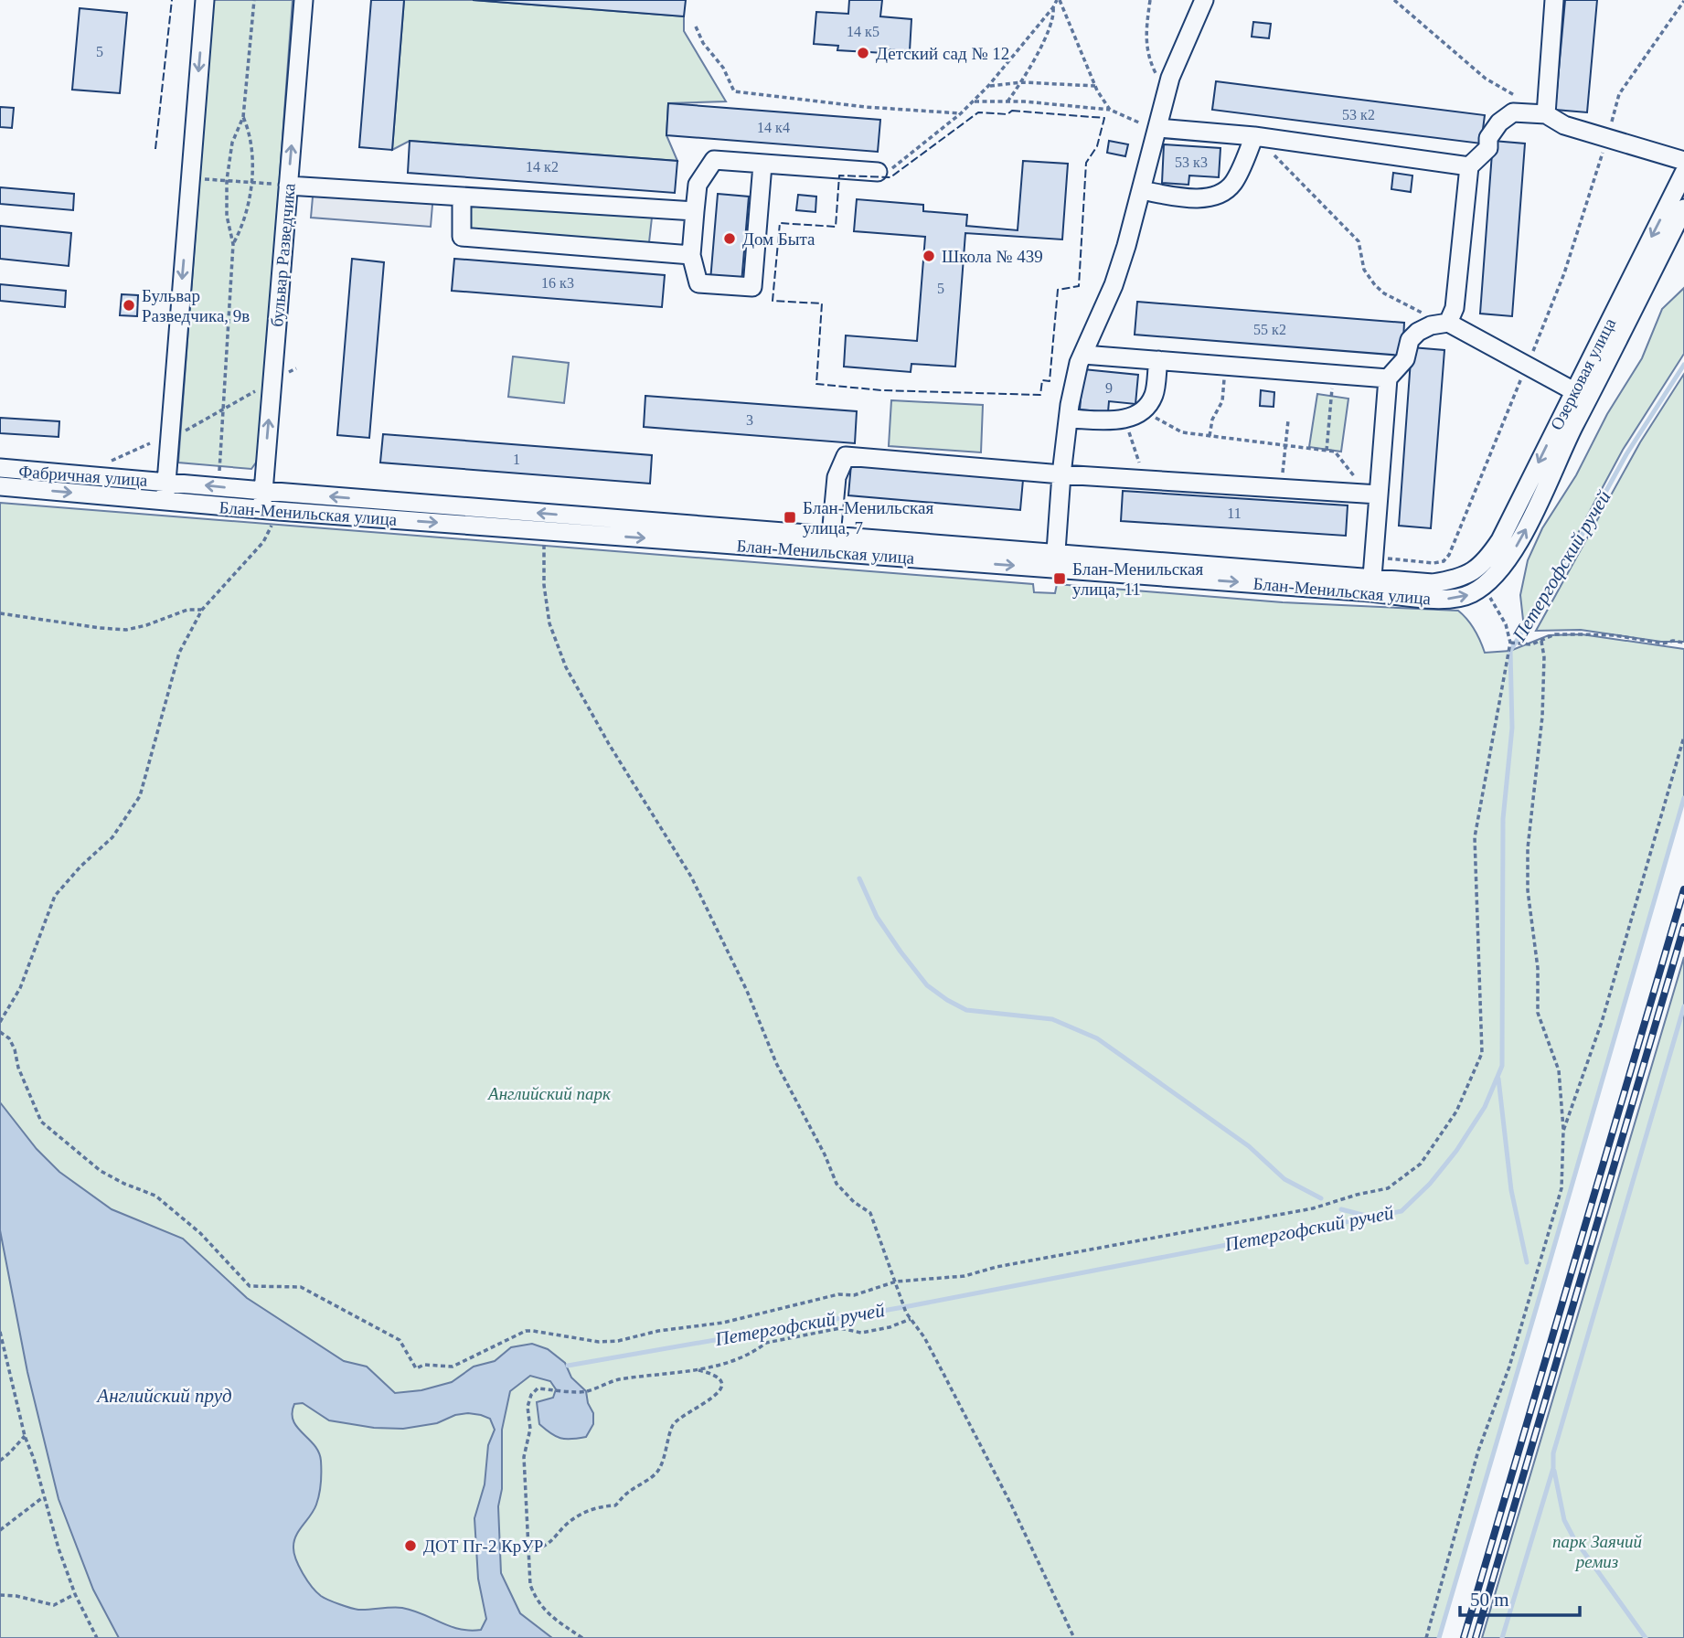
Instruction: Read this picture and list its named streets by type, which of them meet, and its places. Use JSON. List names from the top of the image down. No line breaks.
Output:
{"streets":{"street":["бульвар Разведчика","Озерковая улица","Фабричная улица","Блан-Менильская улица"]},"crossings":[["бульвар Разведчика","Блан-Менильская улица"],["Озерковая улица","Блан-Менильская улица"],["Фабричная улица","Блан-Менильская улица"]],"water":["Петергофский ручей","Английский пруд"],"parks":["Английский парк","парк Заячий ремиз"],"places":{"other":["Детский сад № 12","Дом Быта","Школа № 439","Бульвар Разведчика, 9в","ДОТ Пг-2 КрУР"],"transit":["Блан-Менильская улица, 7","Блан-Менильская улица, 11"]},"house_numbers":["14 к5","5","53 к2","14 к4","53 к3","14 к2","16 к3","5","55 к2","9","3","1","11"],"scale_bar":"50 m"}
